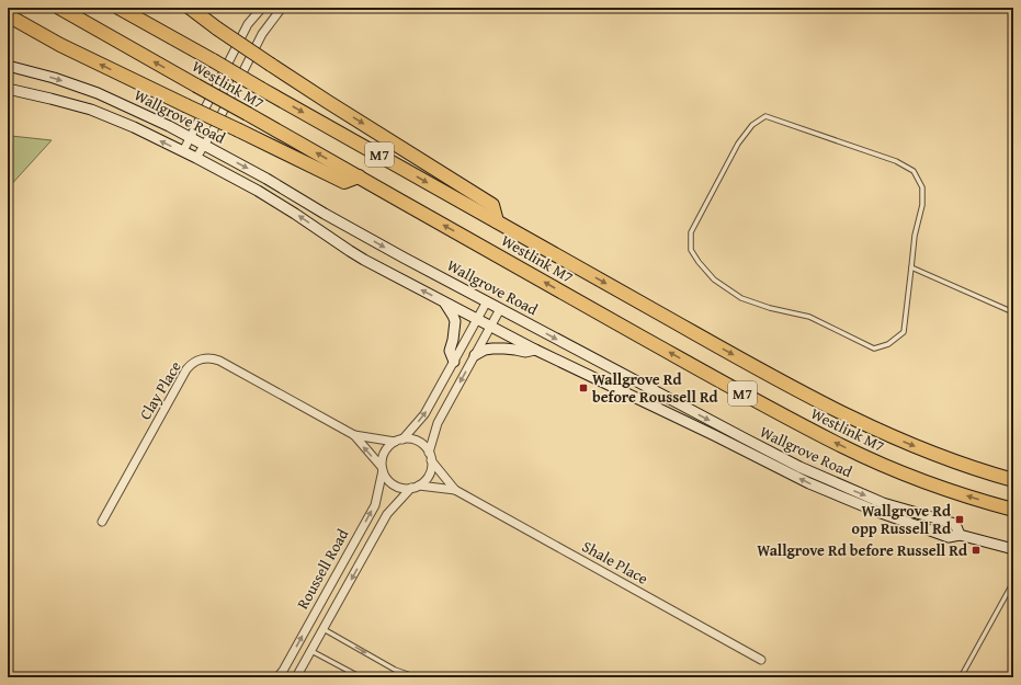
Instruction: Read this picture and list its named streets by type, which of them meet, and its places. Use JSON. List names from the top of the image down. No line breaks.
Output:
{"streets":{"highway":["Westlink M7","M7"],"main road":["Wallgrove Road"],"street":["Clay Place","Shale Place","Roussell Road"]},"crossings":[["Westlink M7","M7"],["Clay Place","Shale Place"],["Clay Place","Roussell Road"],["Shale Place","Roussell Road"]],"places":{"transit":["Wallgrove Rd before Roussell Rd","Wallgrove Rd opp Russell Rd","Wallgrove Rd before Russell Rd"]}}
